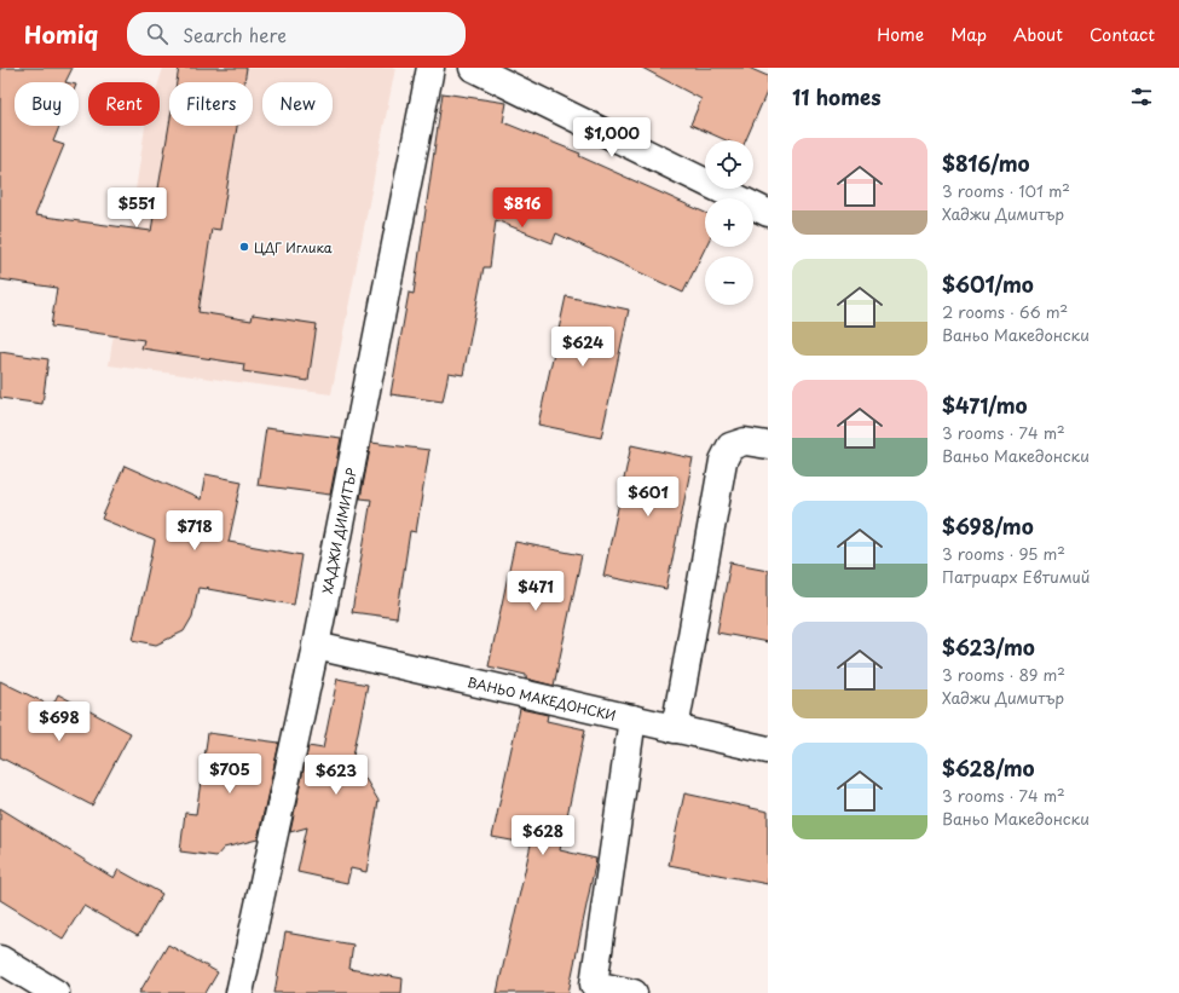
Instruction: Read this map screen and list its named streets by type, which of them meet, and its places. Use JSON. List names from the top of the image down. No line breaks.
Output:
{"streets":{"street":["ХАДЖИ ДИМИТЪР","ВАНЬО МАКЕДОНСКИ"]},"crossings":[["ХАДЖИ ДИМИТЪР","ВАНЬО МАКЕДОНСКИ"]],"places":["ЦДГ Иглика"],"page":{"header":"Homiq","search":"Search here","nav":["Home","Map","About","Contact"],"heading":"11 homes","chip":["Buy","Rent","Filters","New"],"price":["$1,000","$551","$816","$624","$601","$718","$471","$698","$705","$623","$628"],"list":[{"name":"$816/mo","note":"3 rooms · 101 m² · Хаджи Димитър"},{"name":"$601/mo","note":"2 rooms · 66 m² · Ваньо Македонски"},{"name":"$471/mo","note":"3 rooms · 74 m² · Ваньо Македонски"},{"name":"$698/mo","note":"3 rooms · 95 m² · Патриарх Евтимий"},{"name":"$623/mo","note":"3 rooms · 89 m² · Хаджи Димитър"},{"name":"$628/mo","note":"3 rooms · 74 m² · Ваньо Македонски"}],"map_buttons":["+","−"]}}
